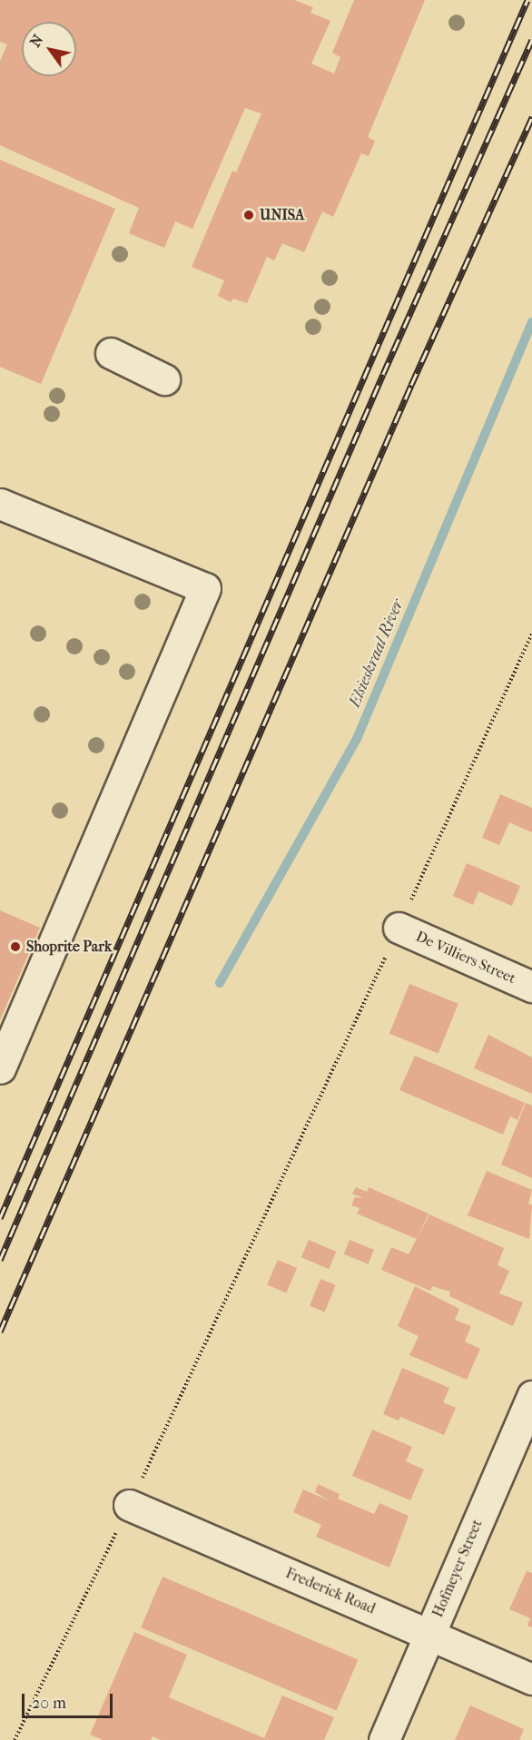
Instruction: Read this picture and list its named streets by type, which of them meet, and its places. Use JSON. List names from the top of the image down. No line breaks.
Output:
{"streets":{"street":["De Villiers Street","Hofmeyer Street","Frederick Road"]},"crossings":[["Hofmeyer Street","Frederick Road"]],"water":["Elsieskraal River"],"places":["UNISA","Shoprite Park"],"scale_bar":"20 m","north":"top left"}
